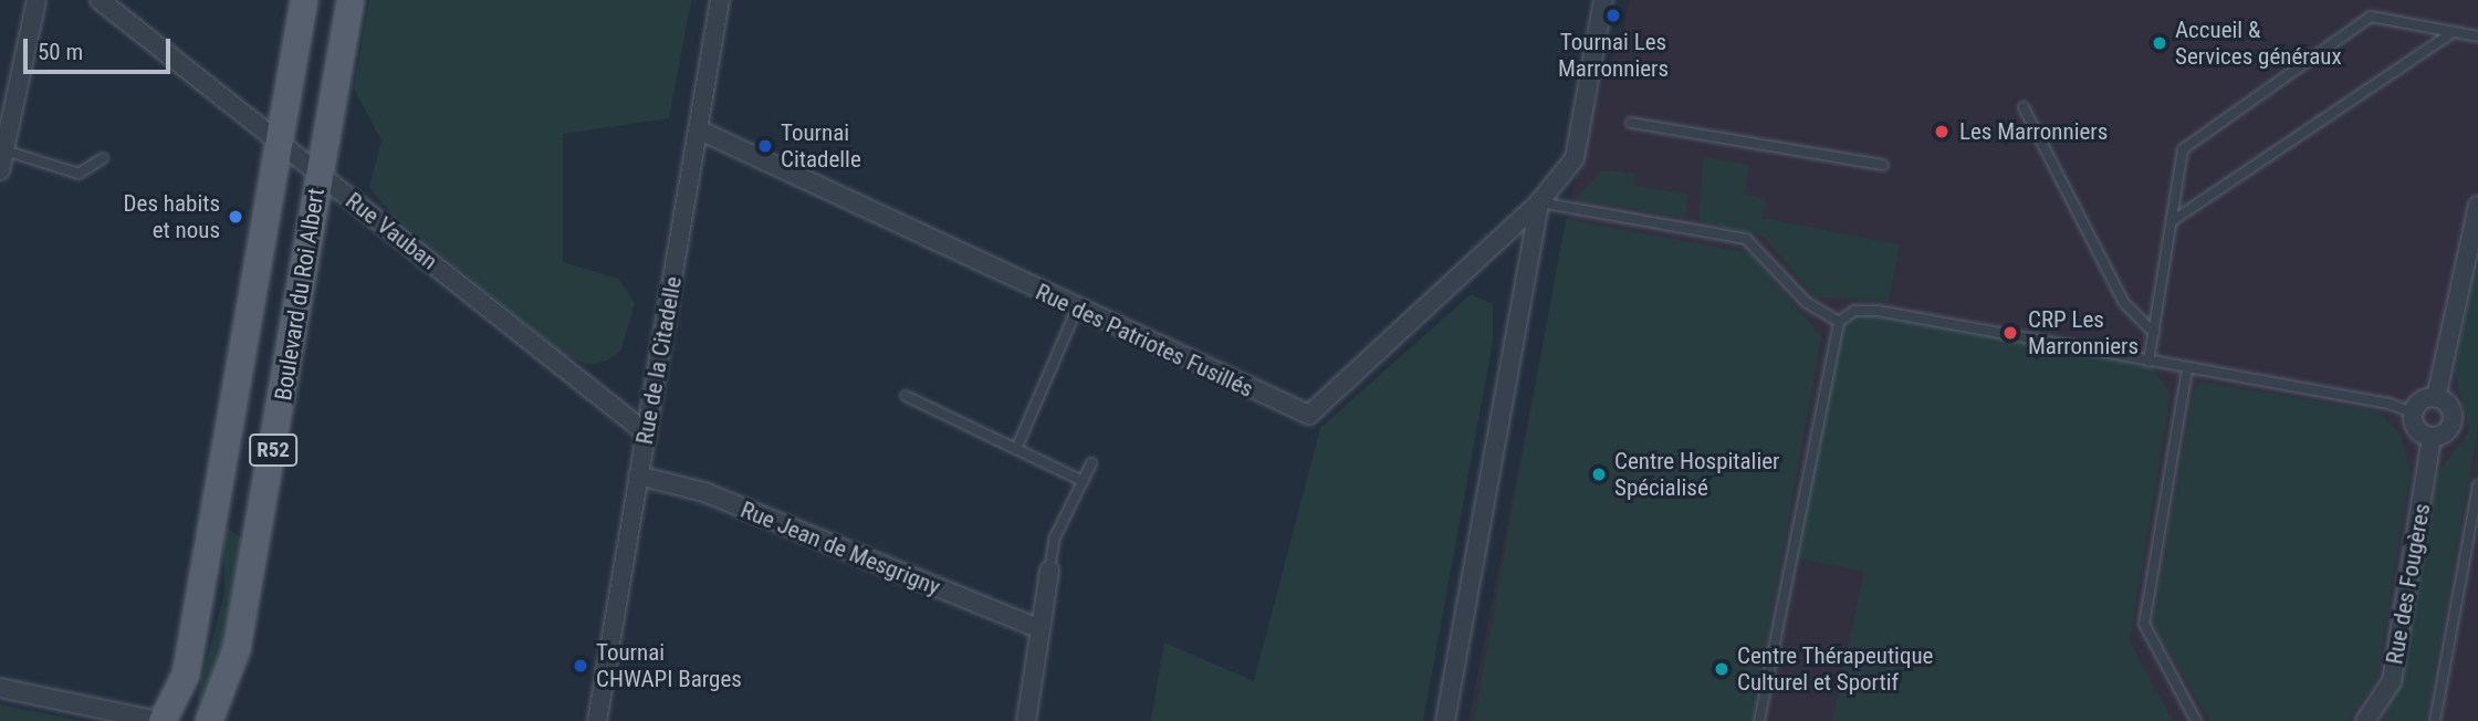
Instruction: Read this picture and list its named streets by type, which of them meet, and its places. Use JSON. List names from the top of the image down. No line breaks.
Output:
{"streets":{"main road":["Boulevard du Roi Albert","R52"],"street":["Rue Vauban","Rue des Patriotes Fusillés","Rue de la Citadelle","Rue Jean de Mesgrigny","Rue des Fougères"]},"crossings":[["Rue Vauban","Boulevard du Roi Albert"],["Rue Vauban","Rue de la Citadelle"],["Rue des Patriotes Fusillés","Rue de la Citadelle"],["Rue de la Citadelle","Rue Jean de Mesgrigny"]],"places":["Tournai Les Marronniers","Accueil & Services généraux","Les Marronniers","Tournai Citadelle","Des habits et nous","CRP Les Marronniers","Centre Hospitalier Spécialisé","Tournai CHWAPI Barges","Centre Thérapeutique Culturel et Sportif"],"scale_bar":"50 m"}
